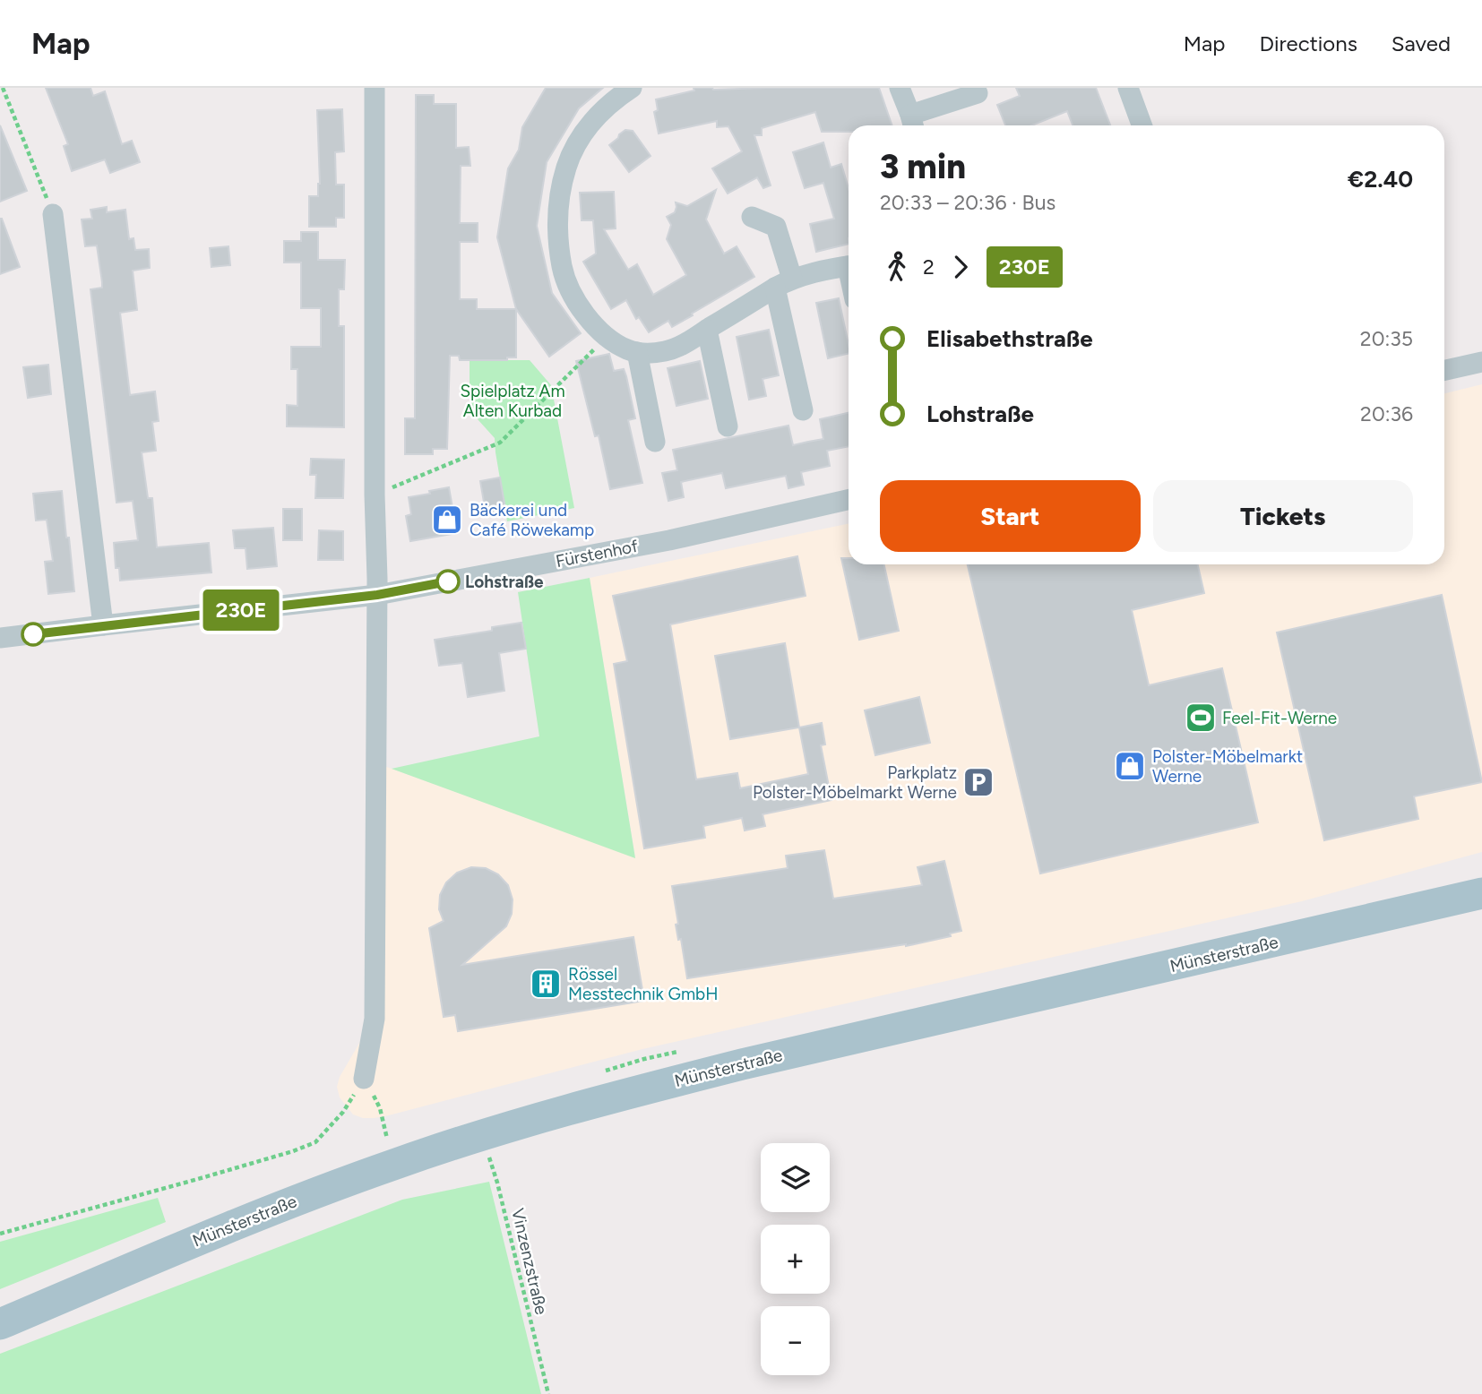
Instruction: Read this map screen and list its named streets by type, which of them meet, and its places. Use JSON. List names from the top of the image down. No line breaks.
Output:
{"streets":{"main road":["Münsterstraße"],"street":["Fürstenhof"],"path":["Vinzenzstraße"]},"crossings":[["Münsterstraße","Vinzenzstraße"]],"parks":["Spielplatz Am Alten Kurbad"],"places":{"shop":["Bäckerei und Café Röwekamp","Polster-Möbelmarkt Werne"],"other":["Lohstraße"],"sports":["Feel-Fit-Werne"],"parking":["Parkplatz Polster-Möbelmarkt Werne"],"building":["Rössel Messtechnik GmbH"]},"lines":["bus line 230E"],"page":{"header":"Map","nav":["Map","Directions","Saved"],"on_map":"230E","heading":["3 min","20:33 – 20:36 · Bus","€2.40"],"legs":["2","230E"],"list":[{"name":"Elisabethstraße","value":"20:35"},{"name":"Lohstraße","value":"20:36"}],"buttons":["Start","Tickets"],"map_buttons":["+","−"]}}
